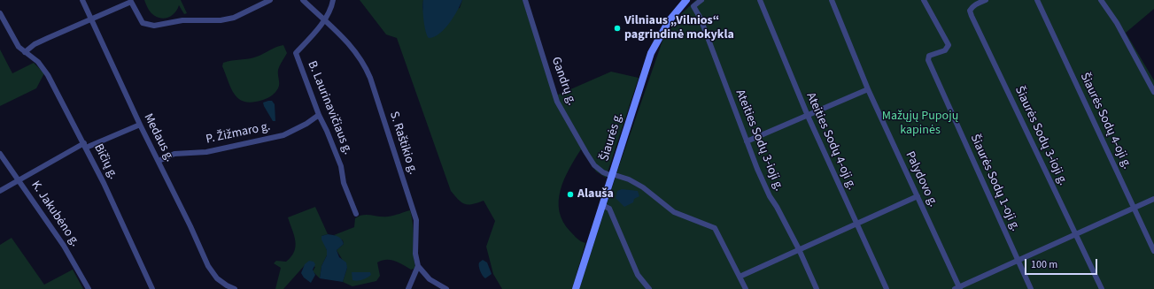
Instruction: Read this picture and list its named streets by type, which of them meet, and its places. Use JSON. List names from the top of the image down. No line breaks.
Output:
{"streets":{"main road":["Šiaurės g."],"street":["Gandrų g.","B. Laurinavičiaus g.","Šiaurės Sodų 4-oji g.","P. Žižmaro g.","Šiaurės Sodų 3-ioji g.","Medaus g.","Ateities Sodų 3-ioji g.","Ateities Sodų 4-oji g.","S. Raštikio g.","Bičių g.","Palydovo g.","Šiaurės Sodų 1-oji g.","K. Jakubėno g."]},"crossings":[["Gandrų g.","Šiaurės g."],["B. Laurinavičiaus g.","P. Žižmaro g."],["B. Laurinavičiaus g.","S. Raštikio g."],["P. Žižmaro g.","Medaus g."],["Šiaurės g.","Ateities Sodų 3-ioji g."]],"parks":["Mažųjų Pupojų kapinės"],"places":["Vilniaus „Vilnios“ pagrindinė mokykla","Alauša"],"scale_bar":"100 m"}
